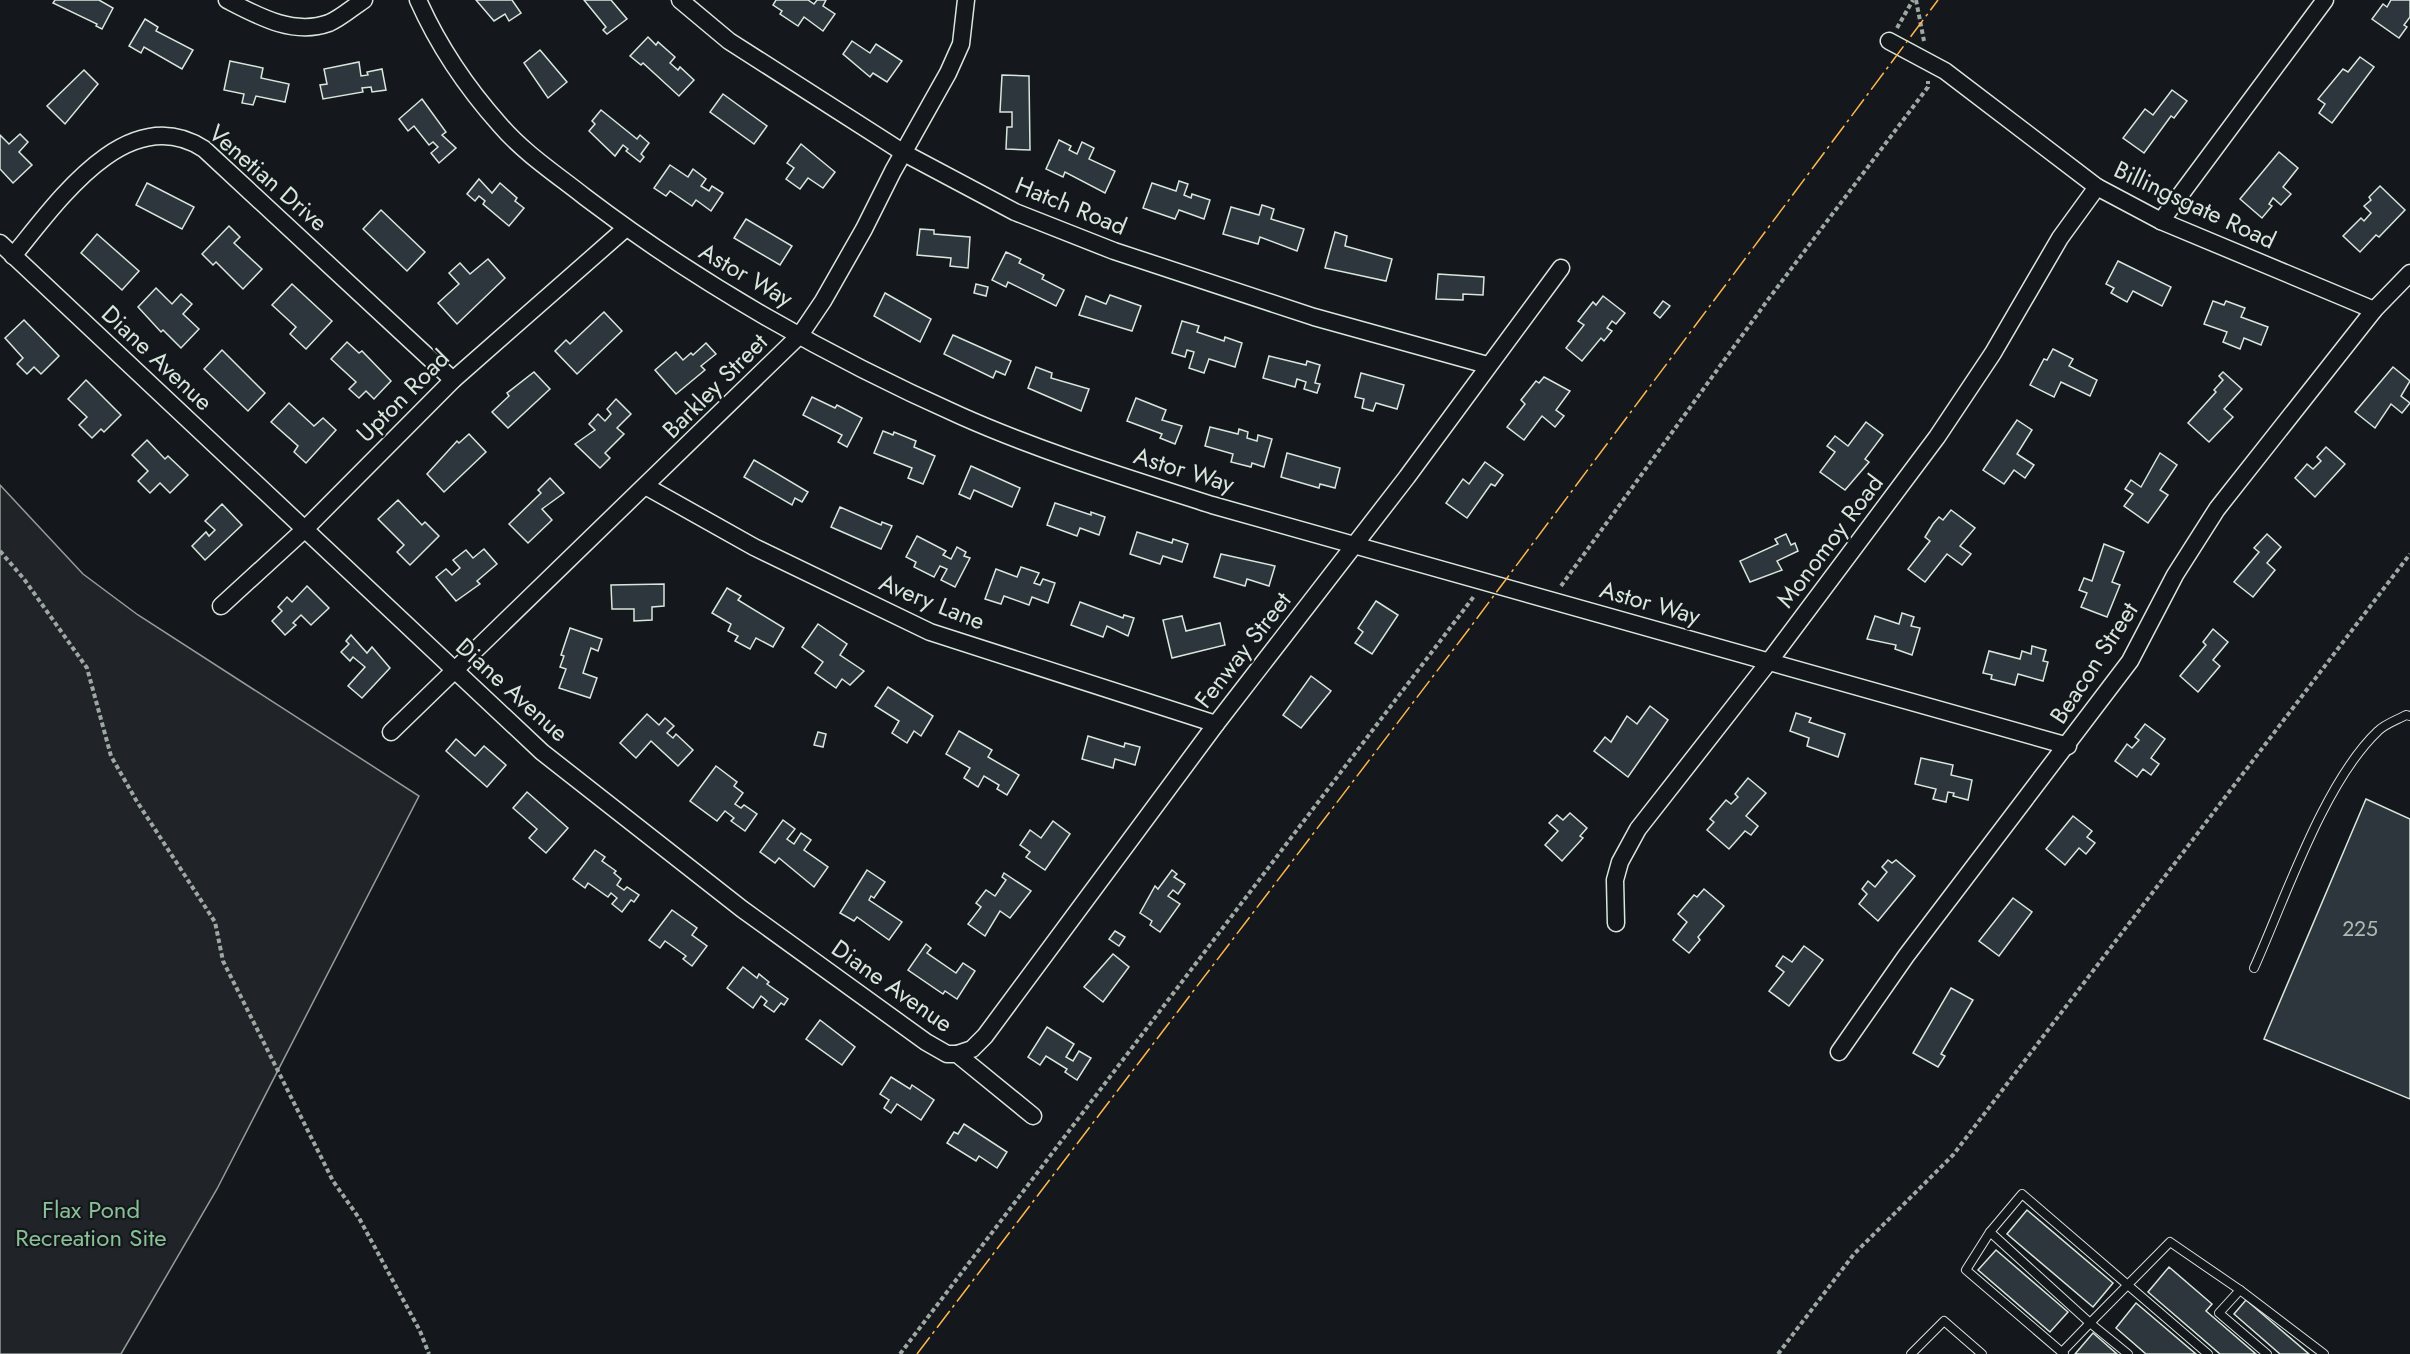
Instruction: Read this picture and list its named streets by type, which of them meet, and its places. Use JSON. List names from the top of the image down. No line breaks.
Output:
{"streets":{"street":["Venetian Drive","Billingsgate Road","Hatch Road","Astor Way","Diane Avenue","Barkley Street","Upton Road","Monomoy Road","Avery Lane","Fenway Street","Beacon Street"]},"crossings":[["Venetian Drive","Diane Avenue"],["Venetian Drive","Upton Road"],["Billingsgate Road","Monomoy Road"],["Billingsgate Road","Beacon Street"],["Hatch Road","Barkley Street"],["Hatch Road","Fenway Street"],["Astor Way","Barkley Street"],["Astor Way","Upton Road"],["Astor Way","Monomoy Road"],["Astor Way","Fenway Street"],["Astor Way","Beacon Street"],["Diane Avenue","Barkley Street"],["Diane Avenue","Upton Road"],["Diane Avenue","Fenway Street"],["Barkley Street","Avery Lane"],["Avery Lane","Fenway Street"]],"parks":["Flax Pond Recreation Site"],"house_numbers":["225"]}
